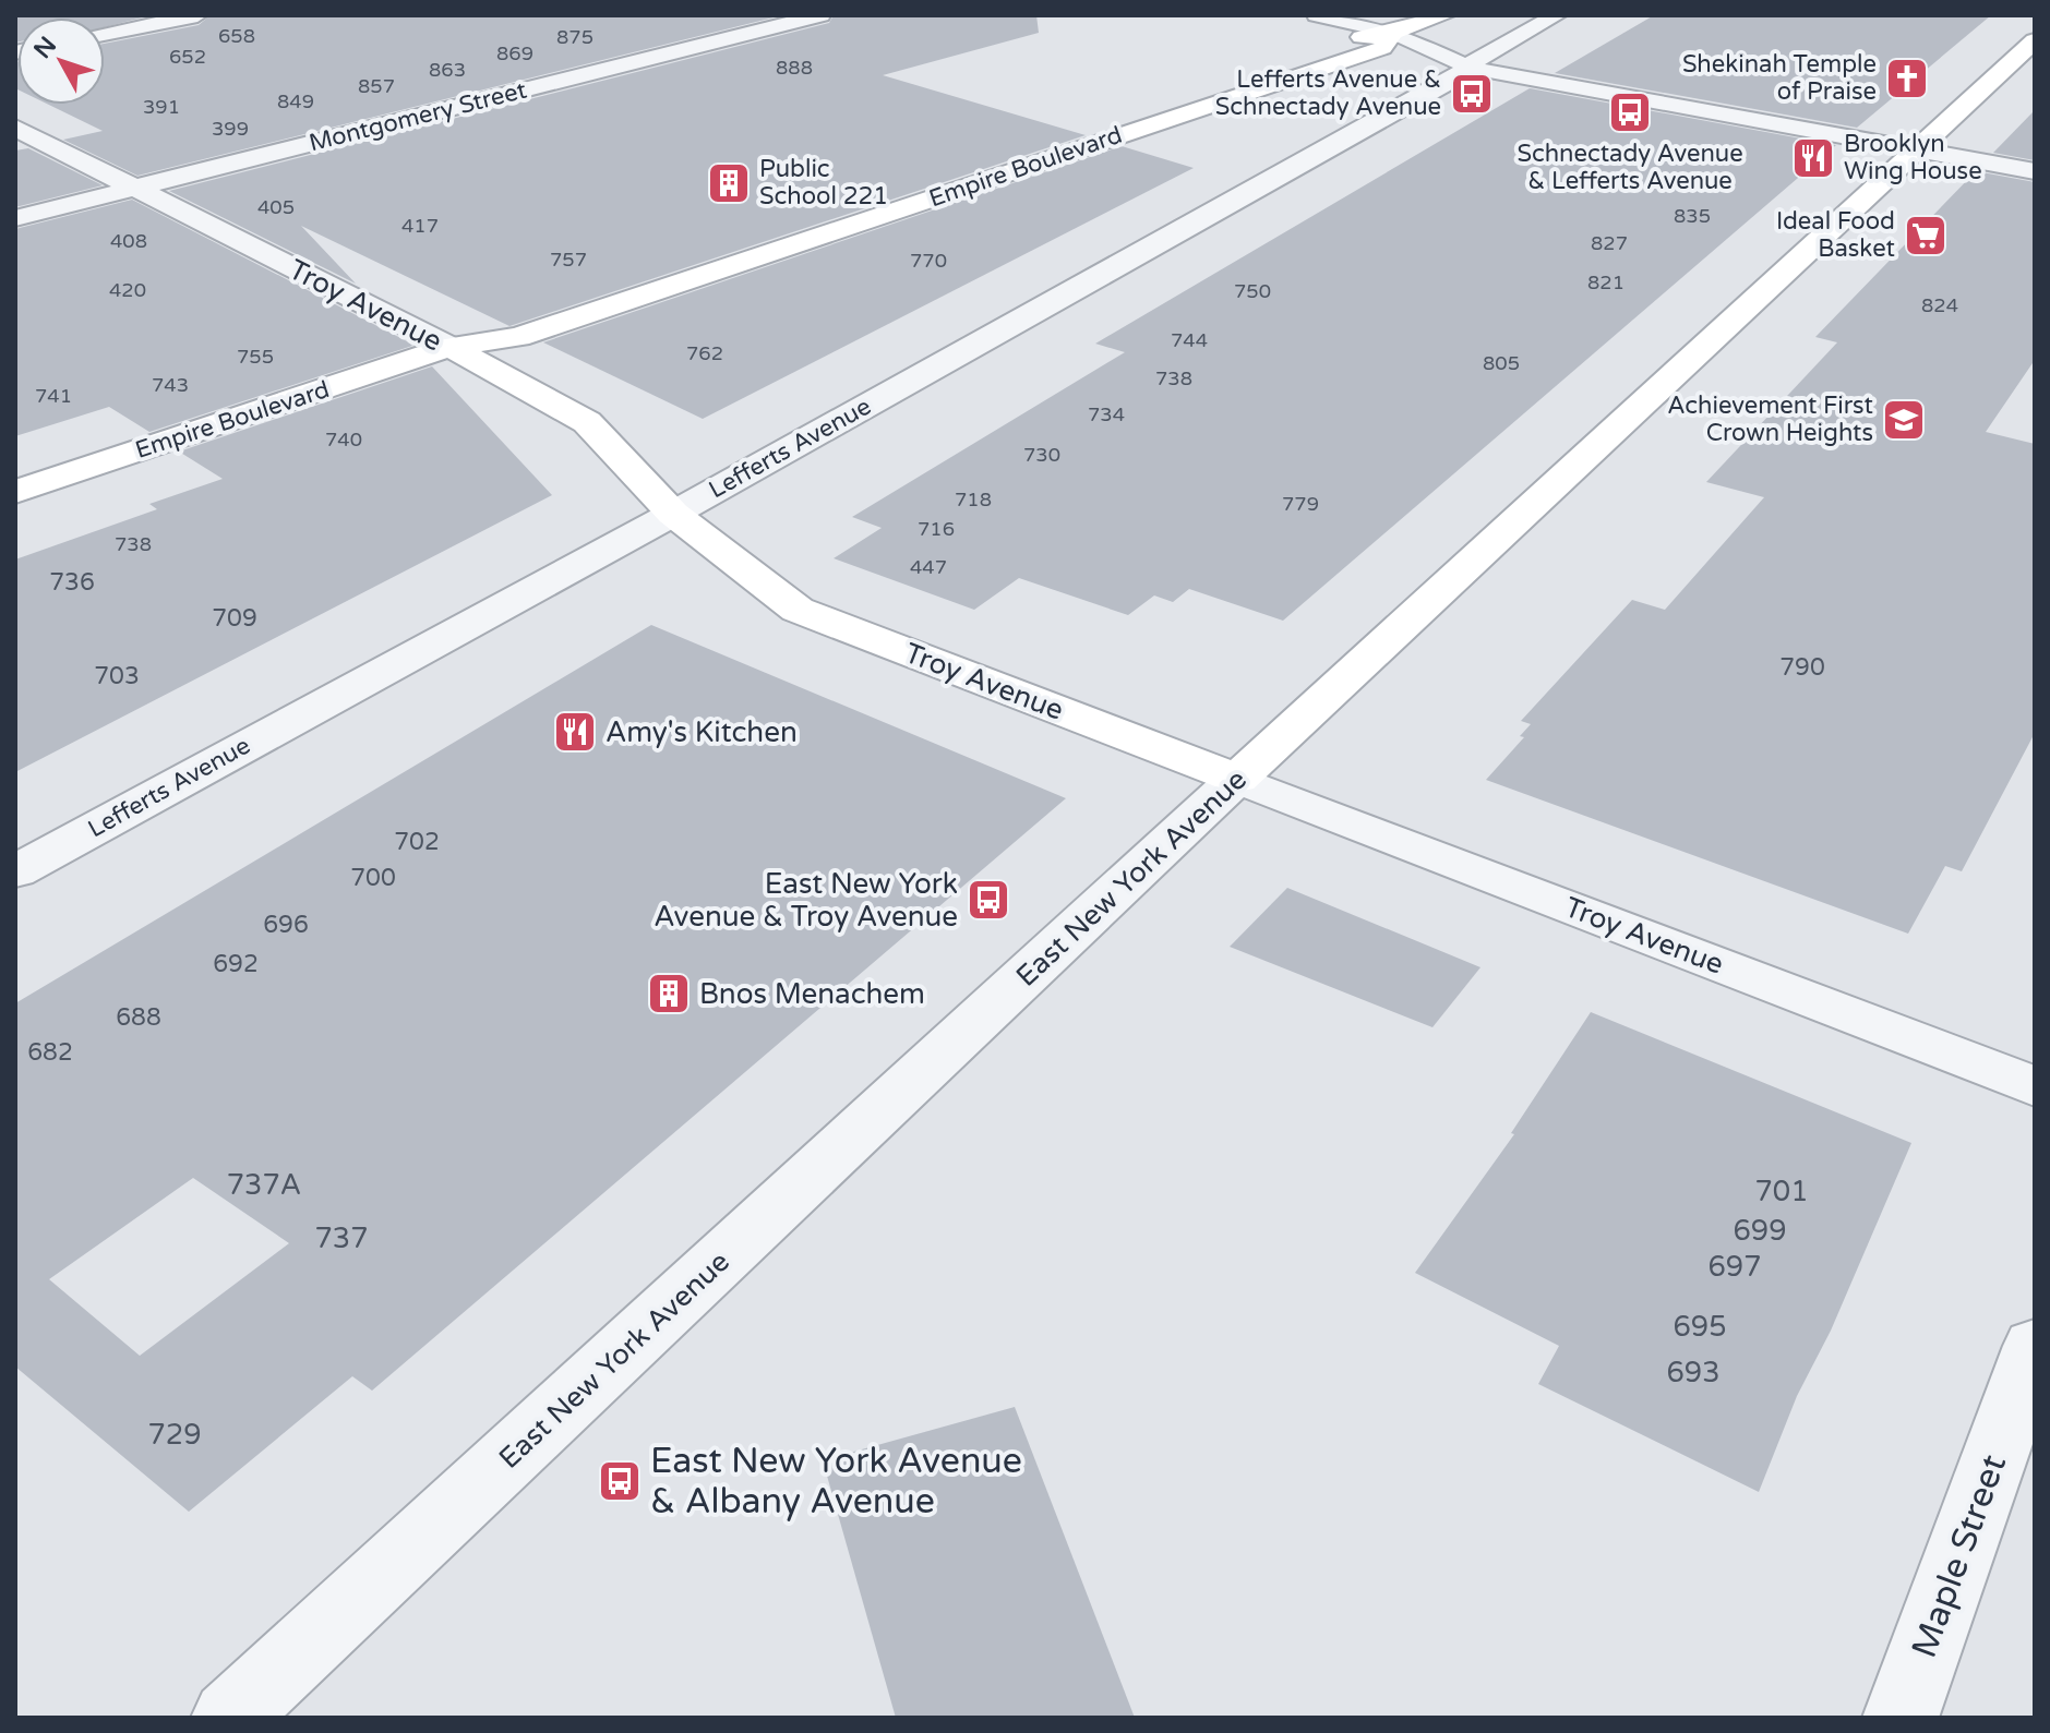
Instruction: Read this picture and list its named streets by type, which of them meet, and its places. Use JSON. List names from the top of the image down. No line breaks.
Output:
{"streets":{"main road":["Empire Boulevard","Troy Avenue","East New York Avenue"],"street":["Montgomery Street","Lefferts Avenue","Maple Street"]},"crossings":[["Montgomery Street","Troy Avenue"],["Empire Boulevard","Troy Avenue"],["Troy Avenue","Lefferts Avenue"],["Troy Avenue","East New York Avenue"]],"places":{"church":["Shekinah Temple of Praise"],"bus stop":["Lefferts Avenue & Schnectady Avenue","Schnectady Avenue & Lefferts Avenue","East New York Avenue & Troy Avenue","East New York Avenue & Albany Avenue"],"restaurant":["Brooklyn Wing House","Amy's Kitchen"],"building":["Public School 221","Bnos Menachem"],"supermarket":["Ideal Food Basket"],"school or university":["Achievement First Crown Heights"]},"house_numbers":["658","875","869","652","888","863","857","849","391","399","405","835","417","408","827","757","770","821","420","750","824","744","762","755","805","738","743","741","734","740","730","718","779","716","738","447","736","709","790","703","702","700","696","692","688","682","737A","701","699","737","697","695","693","729"],"north":"top left"}
